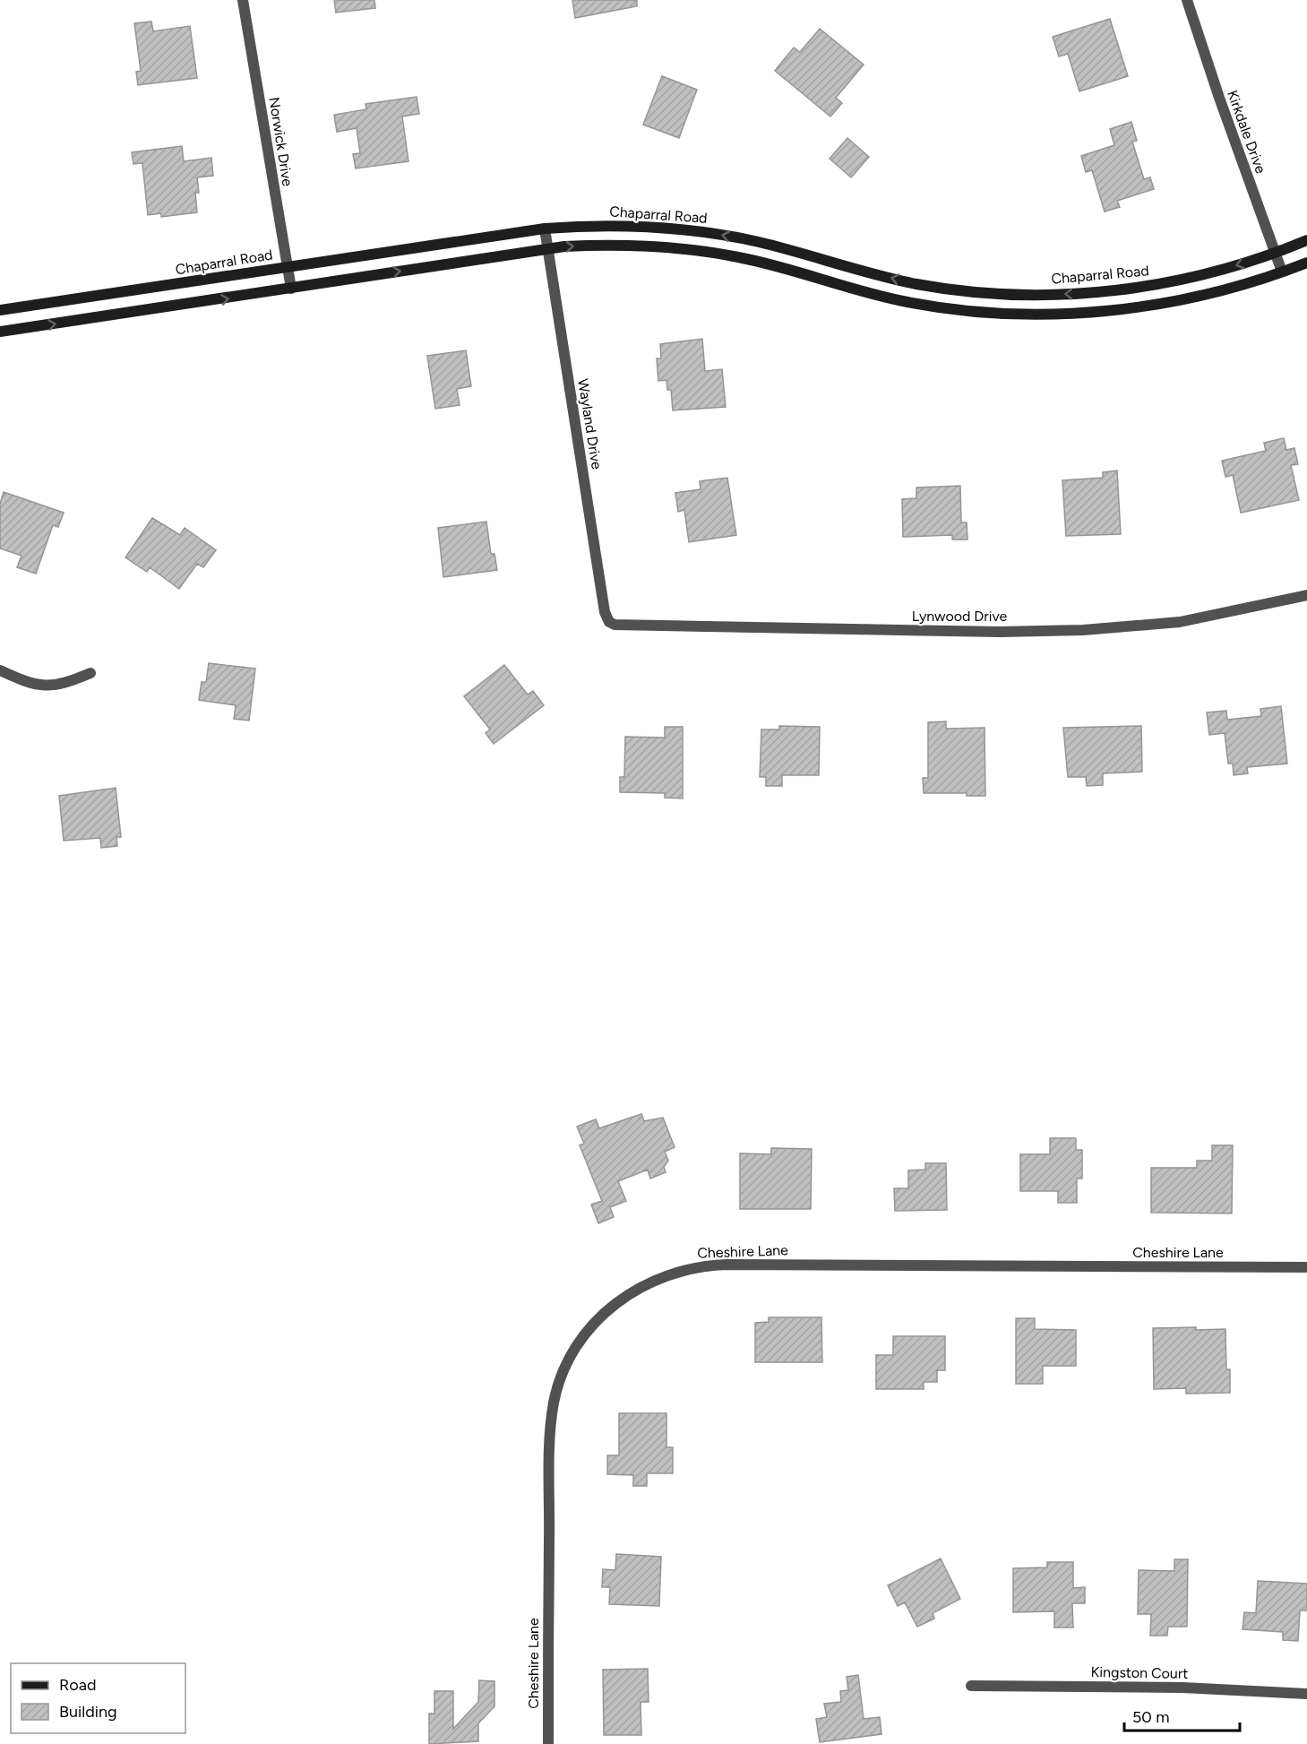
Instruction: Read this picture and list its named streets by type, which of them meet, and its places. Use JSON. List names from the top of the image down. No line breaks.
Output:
{"streets":{"main road":["Chaparral Road"],"street":["Kirkdale Drive","Norwick Drive","Wayland Drive","Lynwood Drive","Cheshire Lane","Kingston Court"]},"crossings":[["Kirkdale Drive","Chaparral Road"],["Norwick Drive","Chaparral Road"],["Chaparral Road","Wayland Drive"],["Wayland Drive","Lynwood Drive"]],"legend":["Road","Building"],"scale_bar":"50 m"}
